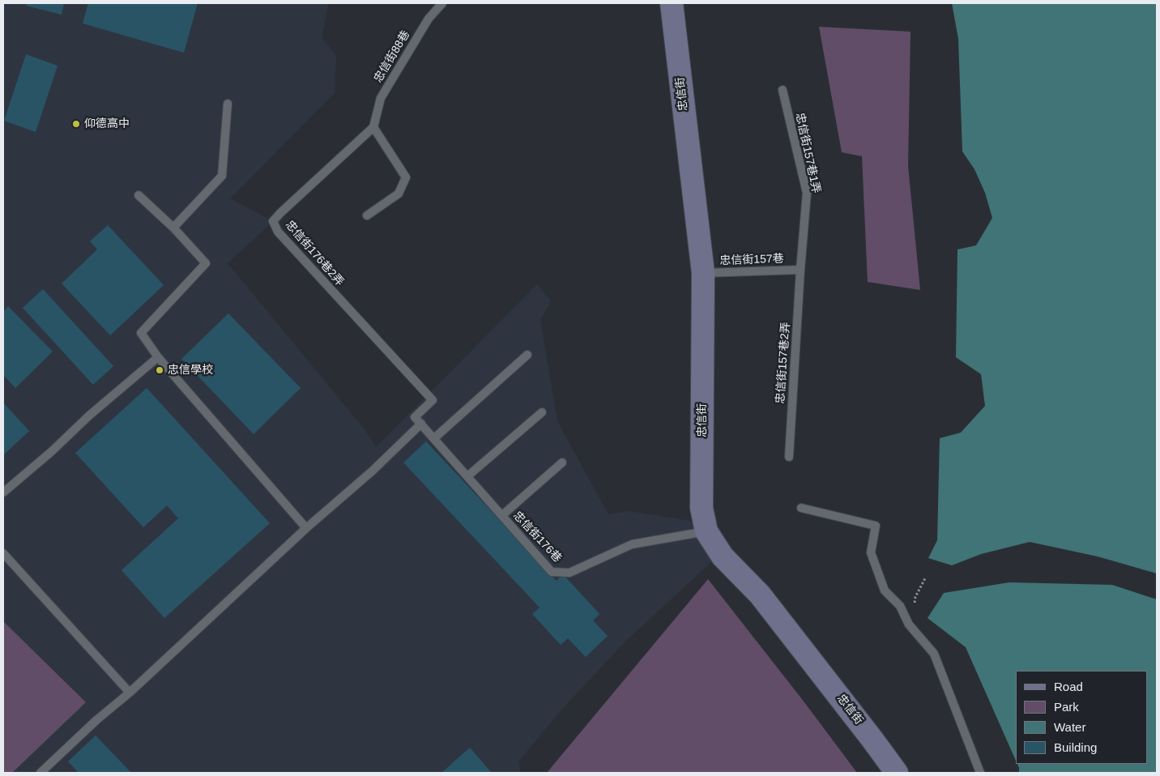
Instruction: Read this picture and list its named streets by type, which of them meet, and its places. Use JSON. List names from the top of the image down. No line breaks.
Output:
{"streets":{"street":["忠信街"],"lane":["忠信街88巷","忠信街157巷1弄","忠信街176巷2弄","忠信街157巷","忠信街157巷2弄","忠信街176巷"]},"crossings":[["忠信街88巷","忠信街176巷2弄"],["忠信街","忠信街157巷"],["忠信街","忠信街176巷"],["忠信街157巷1弄","忠信街157巷"],["忠信街157巷1弄","忠信街157巷2弄"],["忠信街176巷2弄","忠信街176巷"],["忠信街157巷","忠信街157巷2弄"]],"places":["仰德高中","忠信學校"],"legend":["Road","Park","Water","Building"]}
